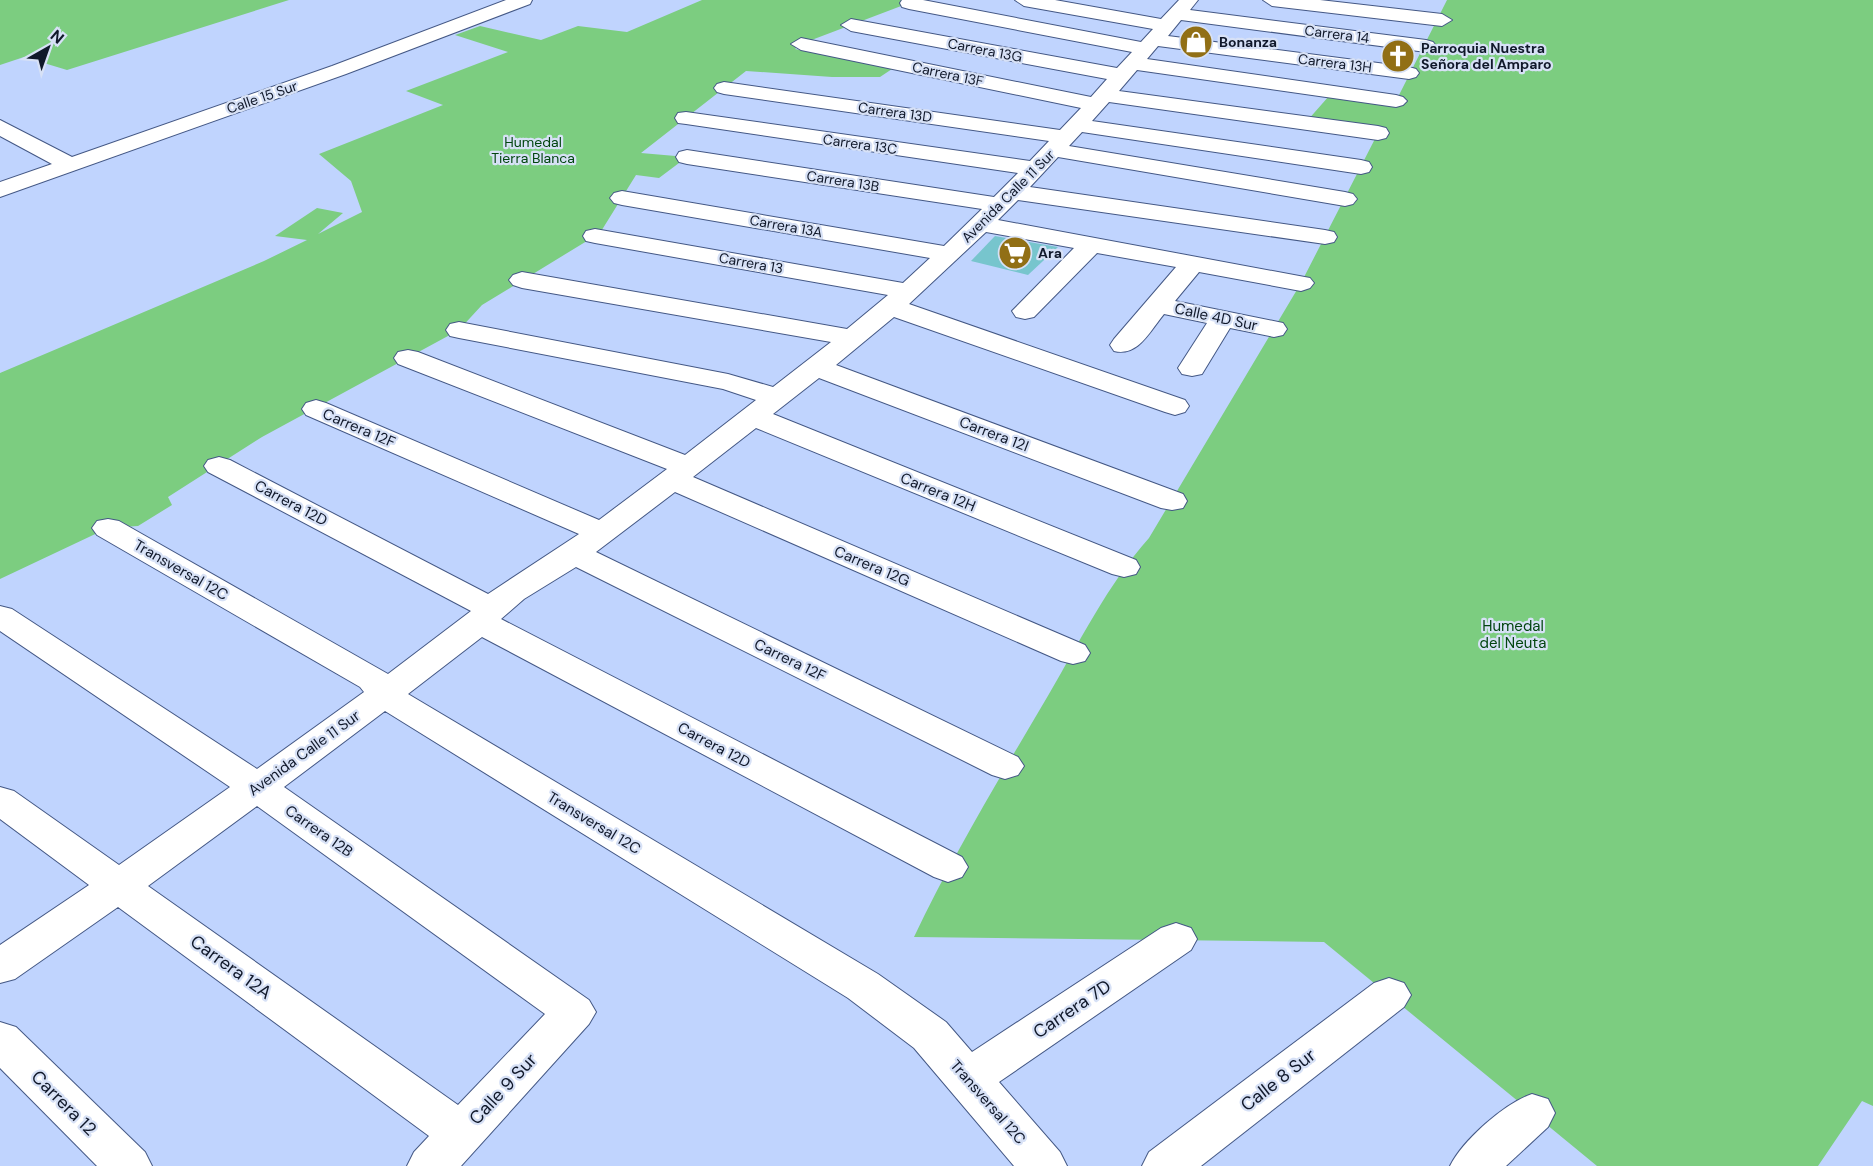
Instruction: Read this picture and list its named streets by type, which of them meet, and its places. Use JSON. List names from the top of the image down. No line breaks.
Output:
{"streets":{"street":["Carrera 14","Carrera 13G","Carrera 13H","Carrera 13F","Calle 15 Sur","Carrera 13D","Carrera 13C","Carrera 13B","Avenida Calle 11 Sur","Carrera 13A","Carrera 13","Calle 4D Sur","Carrera 12F","Carrera 12I","Carrera 12H","Carrera 12D","Carrera 12G","Transversal 12C","Carrera 12B","Carrera 12A","Carrera 7D","Calle 8 Sur","Calle 9 Sur","Carrera 12"]},"crossings":[["Carrera 14","Carrera 13G"],["Carrera 14","Carrera 13H"],["Carrera 14","Avenida Calle 11 Sur"],["Carrera 13G","Carrera 13H"],["Carrera 13G","Avenida Calle 11 Sur"],["Carrera 13H","Avenida Calle 11 Sur"],["Carrera 13F","Avenida Calle 11 Sur"],["Carrera 13D","Avenida Calle 11 Sur"],["Carrera 13C","Avenida Calle 11 Sur"],["Carrera 13B","Avenida Calle 11 Sur"],["Avenida Calle 11 Sur","Carrera 13A"],["Avenida Calle 11 Sur","Carrera 13"],["Avenida Calle 11 Sur","Carrera 12F"],["Avenida Calle 11 Sur","Carrera 12I"],["Avenida Calle 11 Sur","Carrera 12H"],["Avenida Calle 11 Sur","Carrera 12D"],["Avenida Calle 11 Sur","Carrera 12G"],["Avenida Calle 11 Sur","Transversal 12C"],["Avenida Calle 11 Sur","Carrera 12B"],["Avenida Calle 11 Sur","Carrera 12A"],["Transversal 12C","Carrera 7D"],["Carrera 12B","Calle 9 Sur"],["Carrera 12A","Calle 9 Sur"]],"parks":["Humedal Tierra Blanca","Humedal del Neuta"],"places":{"shop":["Bonanza"],"church":["Parroquia Nuestra Señora del Amparo"],"supermarket":["Ara"]},"north":"top right"}
